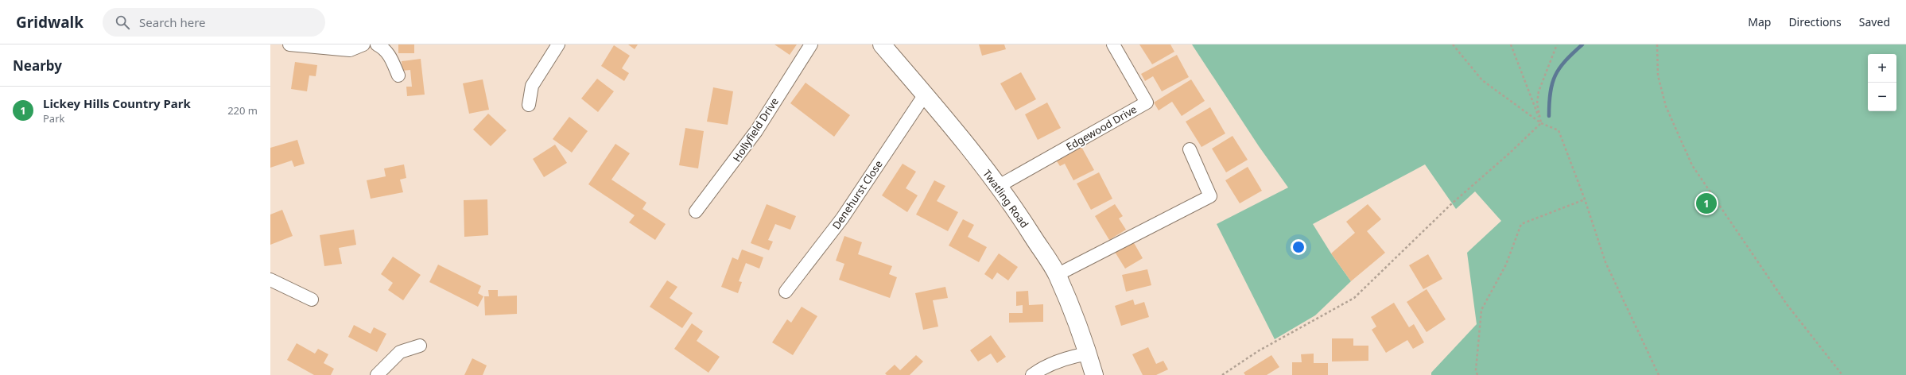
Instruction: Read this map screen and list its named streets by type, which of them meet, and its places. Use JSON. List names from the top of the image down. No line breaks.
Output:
{"streets":{"street":["Edgewood Drive","Hollyfield Drive","Denehurst Close","Twatling Road"]},"crossings":[["Edgewood Drive","Twatling Road"],["Denehurst Close","Twatling Road"]],"page":{"header":"Gridwalk","search":"Search here","nav":["Map","Directions","Saved"],"heading":"Nearby","map_buttons":["+","−"],"list":[{"mark":"1","name":"Lickey Hills Country Park","note":"Park","value":"220 m"}],"pins":"1"}}
